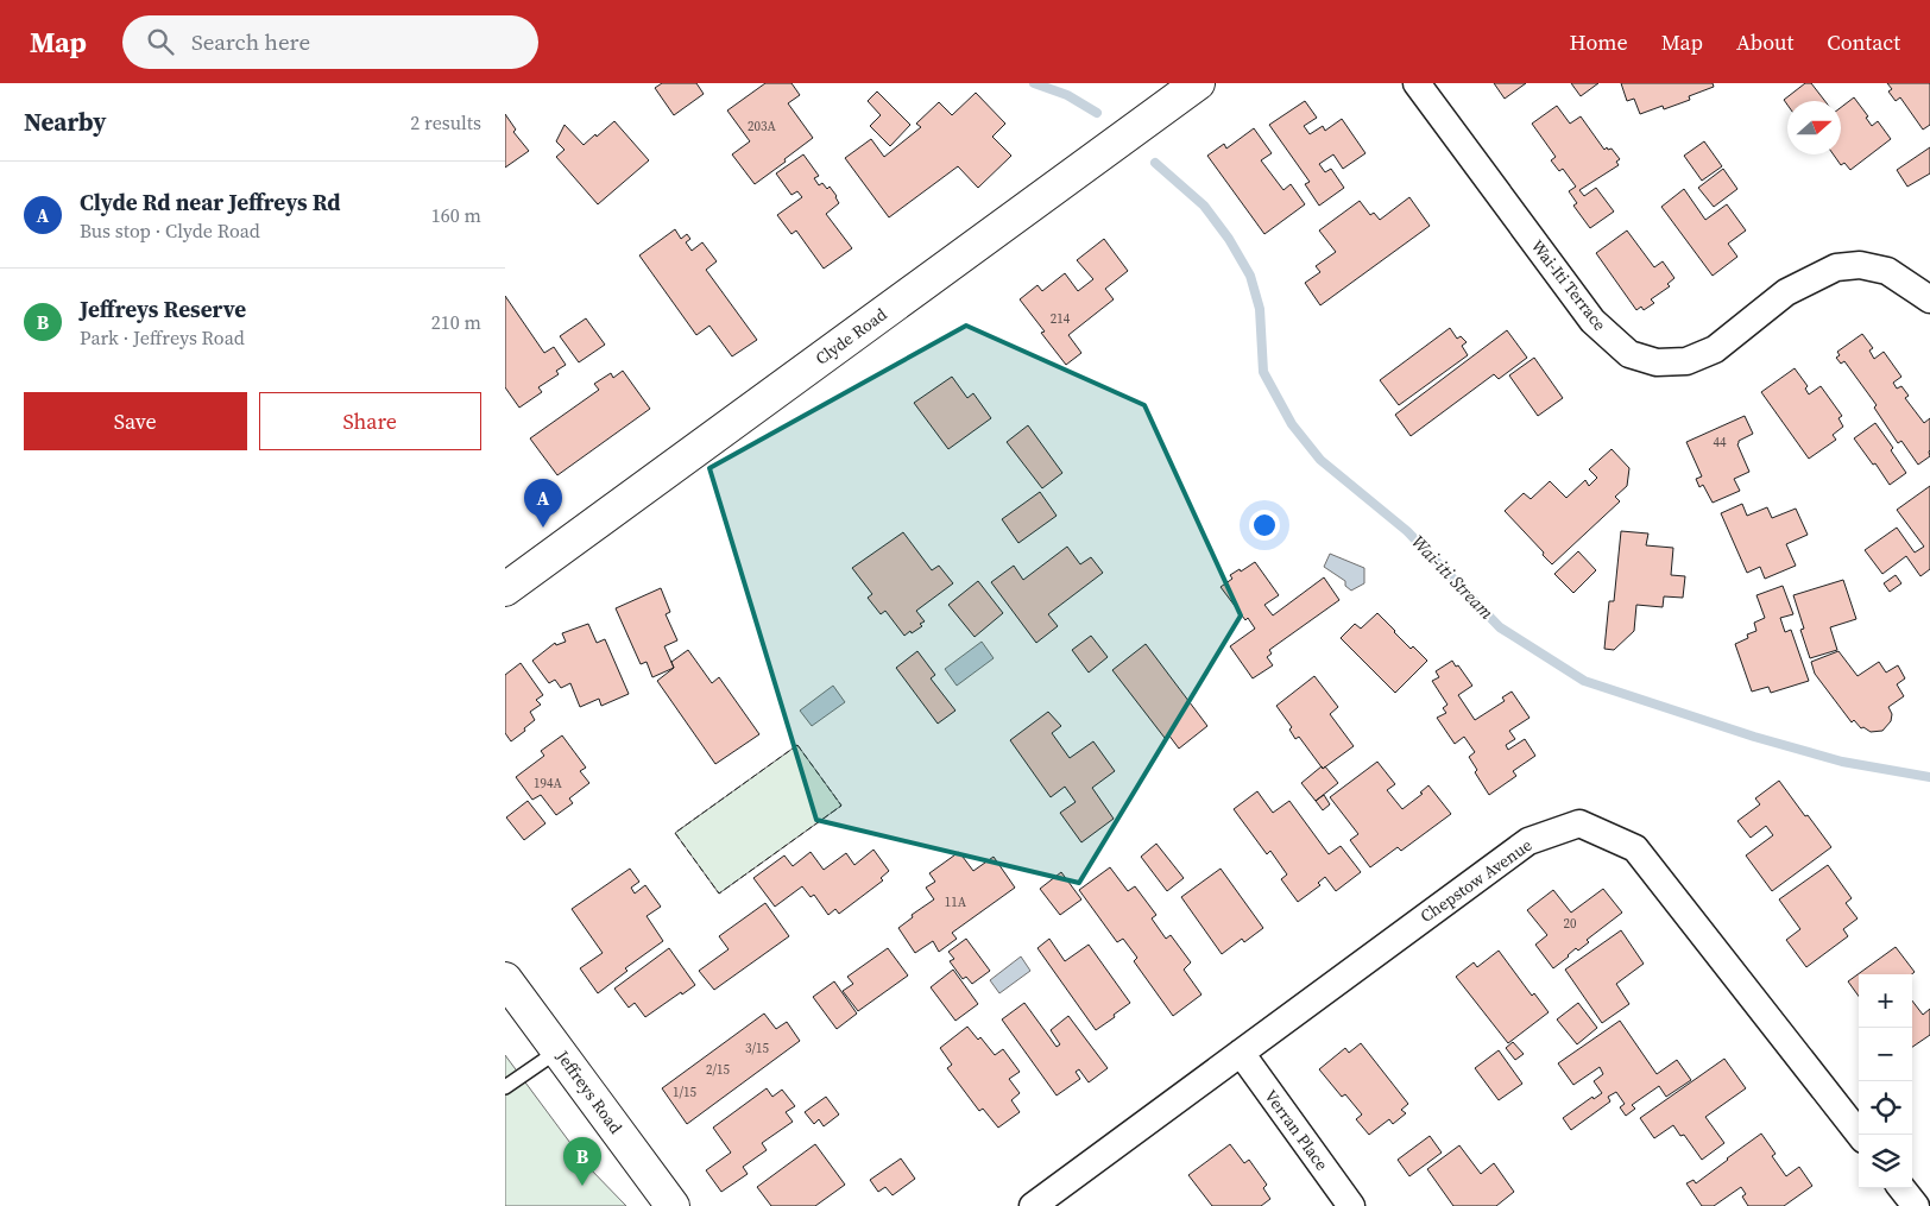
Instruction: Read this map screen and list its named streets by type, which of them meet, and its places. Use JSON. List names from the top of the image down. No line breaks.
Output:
{"streets":{"street":["Wai-Iti Terrace","Clyde Road","Chepstow Avenue","Jeffreys Road","Verran Place"]},"crossings":[["Chepstow Avenue","Verran Place"]],"water":["Wai-iti Stream"],"house_numbers":["203A","214","44","194A","11A","20","3/15","2/15","1/15"],"north":"right","page":{"header":"Map","search":"Search here","nav":["Home","Map","About","Contact"],"heading":["Nearby","2 results"],"list":[{"mark":"A","name":"Clyde Rd near Jeffreys Rd","note":"Bus stop · Clyde Road","value":"160 m"},{"mark":"B","name":"Jeffreys Reserve","note":"Park · Jeffreys Road","value":"210 m"}],"buttons":["Save","Share"],"pins":["A","B"],"map_buttons":["+","−"]}}
